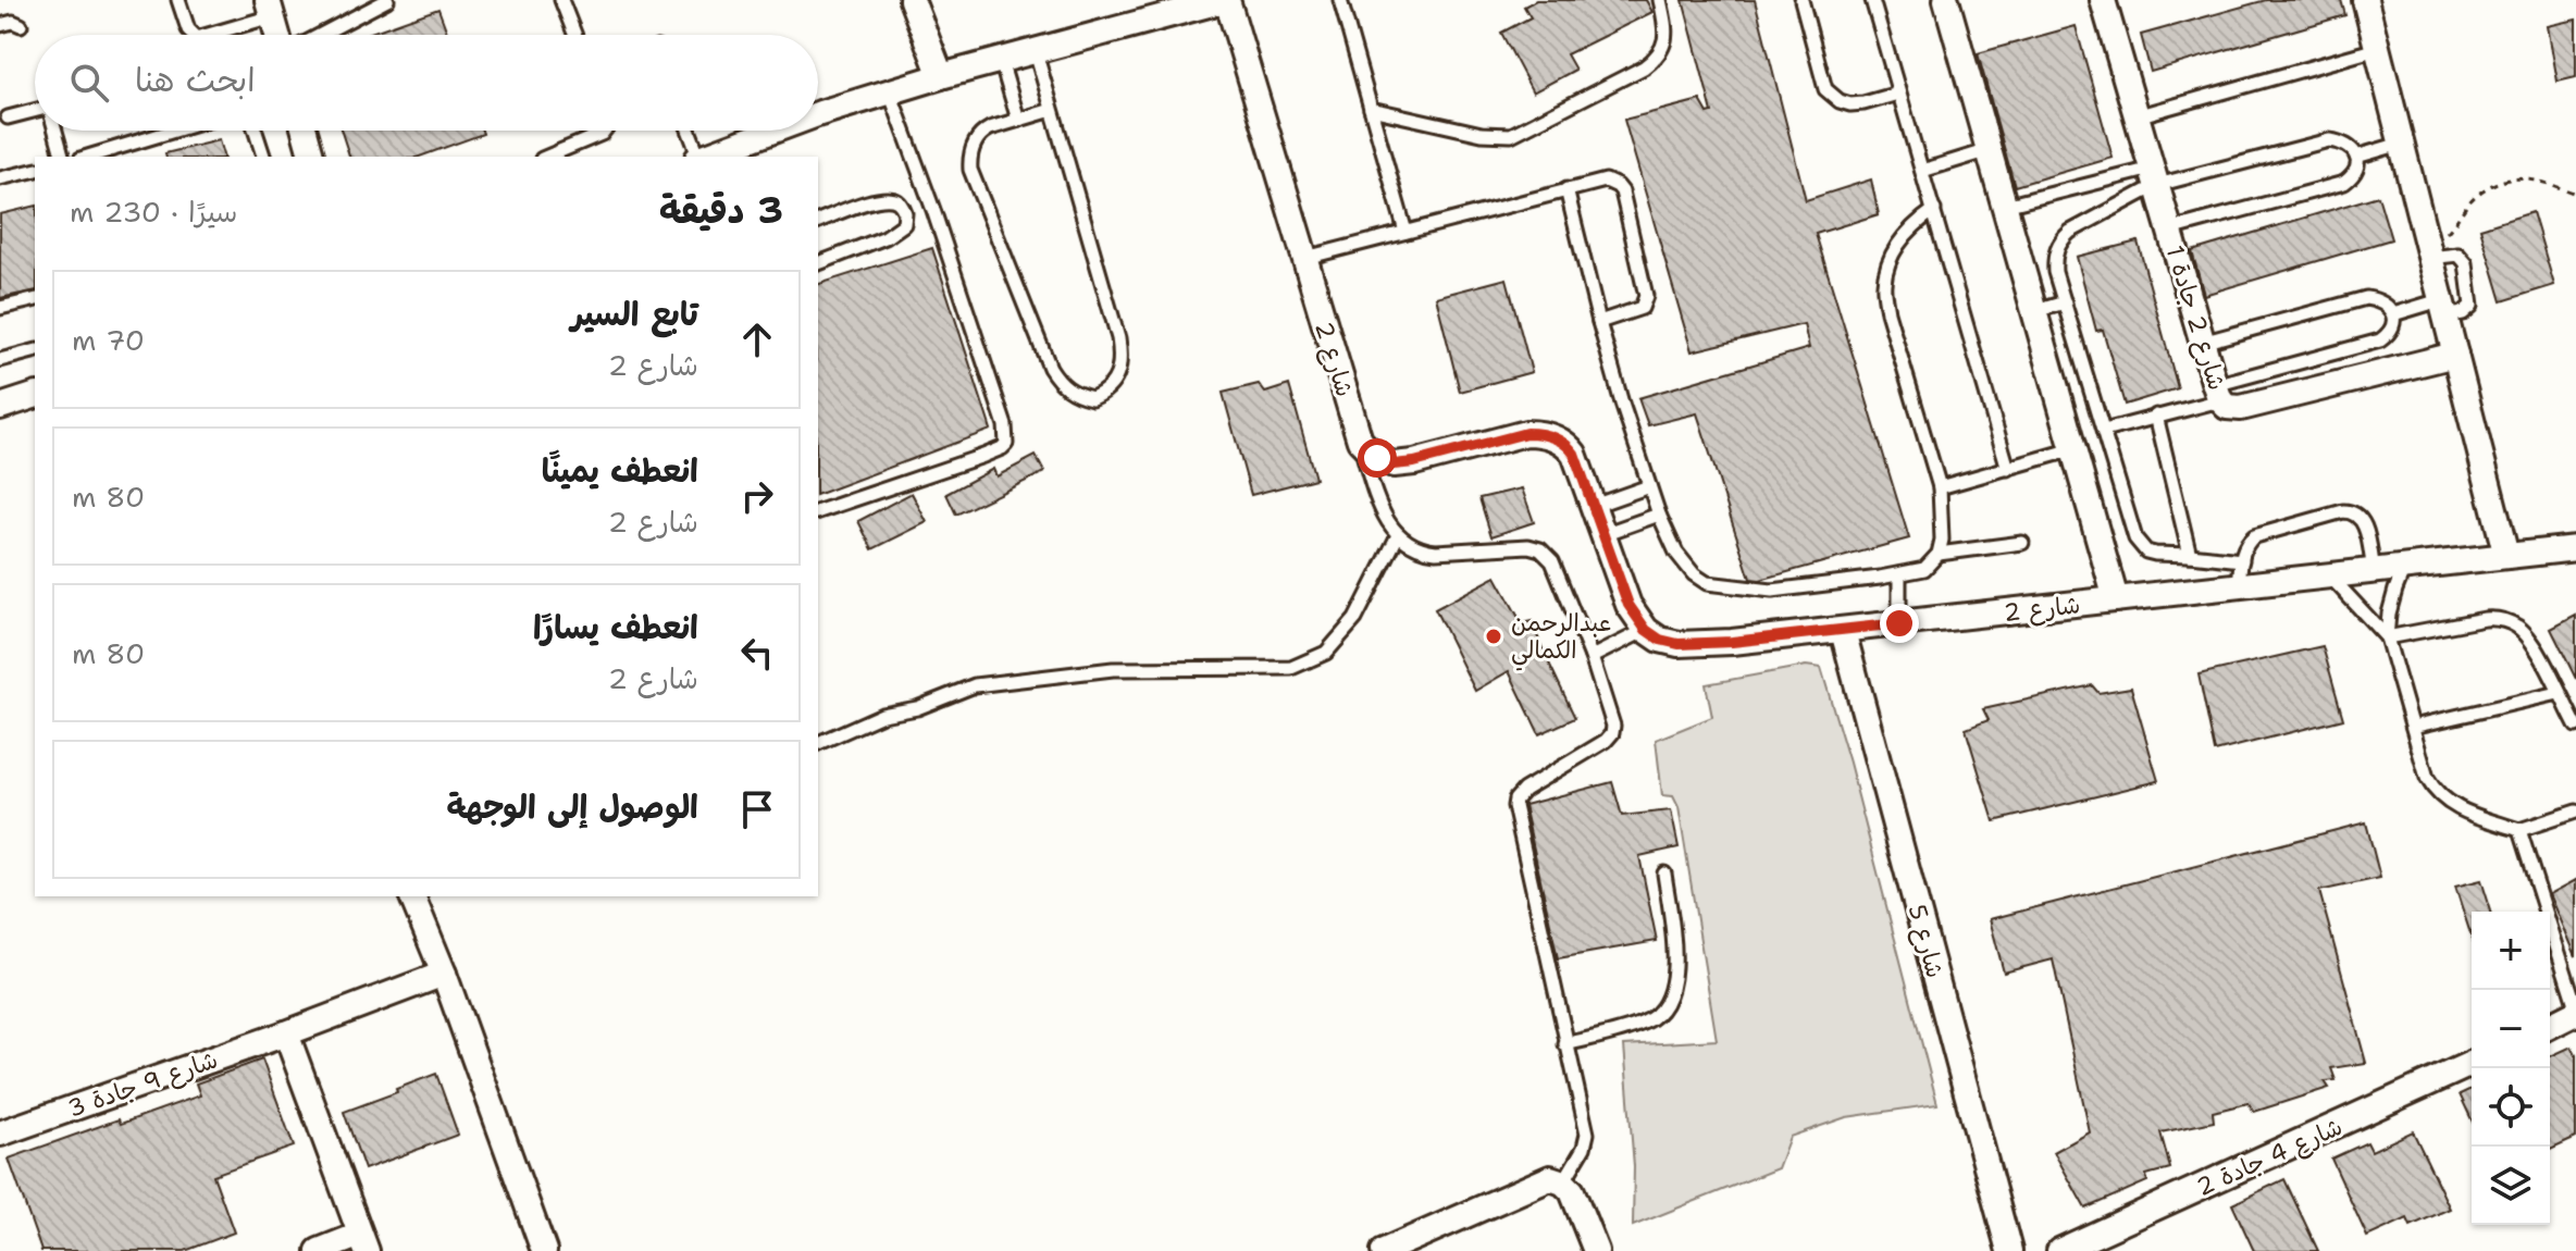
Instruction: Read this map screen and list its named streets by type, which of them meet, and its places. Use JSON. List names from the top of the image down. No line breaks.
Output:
{"streets":{"street":["شارع 2 جادة 1","شارع 2","شارع 5","شارع 9 جادة 3","شارع 4 جادة 2"]},"crossings":[["شارع 2","شارع 5"]],"places":["عبدالرحمن الكمالي"],"page":{"search":"ابحث هنا","heading":["3 دقيقة","سيرًا · 230 m"],"list":[["تابع السير","شارع 2","70 m"],["انعطف يمينًا","شارع 2","80 m"],["انعطف يسارًا","شارع 2","80 m"],"الوصول إلى الوجهة"],"map_buttons":["+","−"]}}
